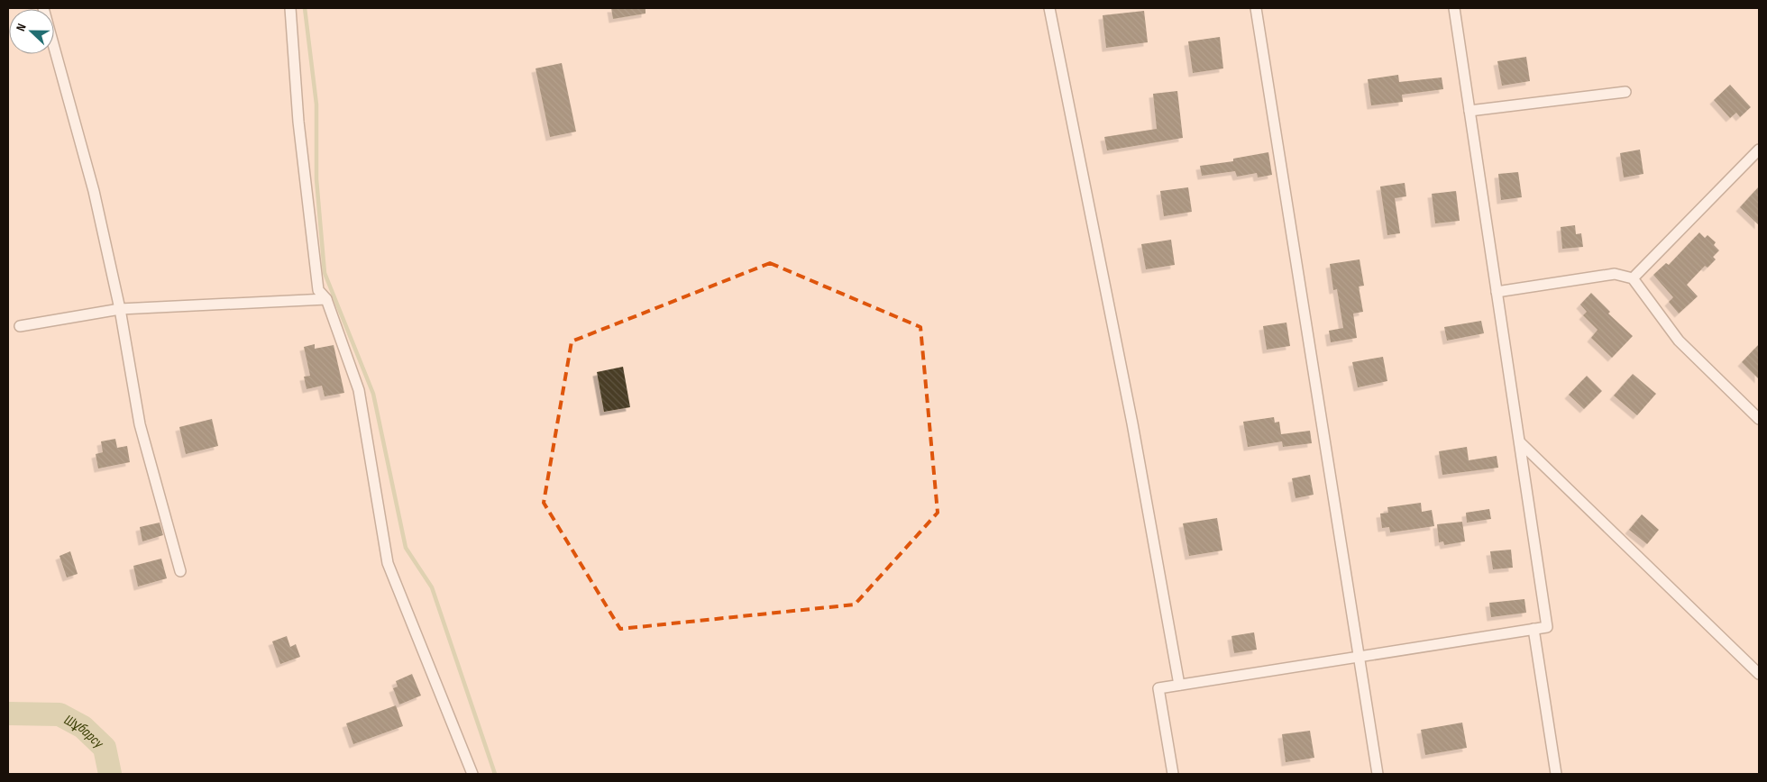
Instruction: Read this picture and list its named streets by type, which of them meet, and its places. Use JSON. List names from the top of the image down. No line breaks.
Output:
{"water":["Шұбарсу"],"north":"left"}
